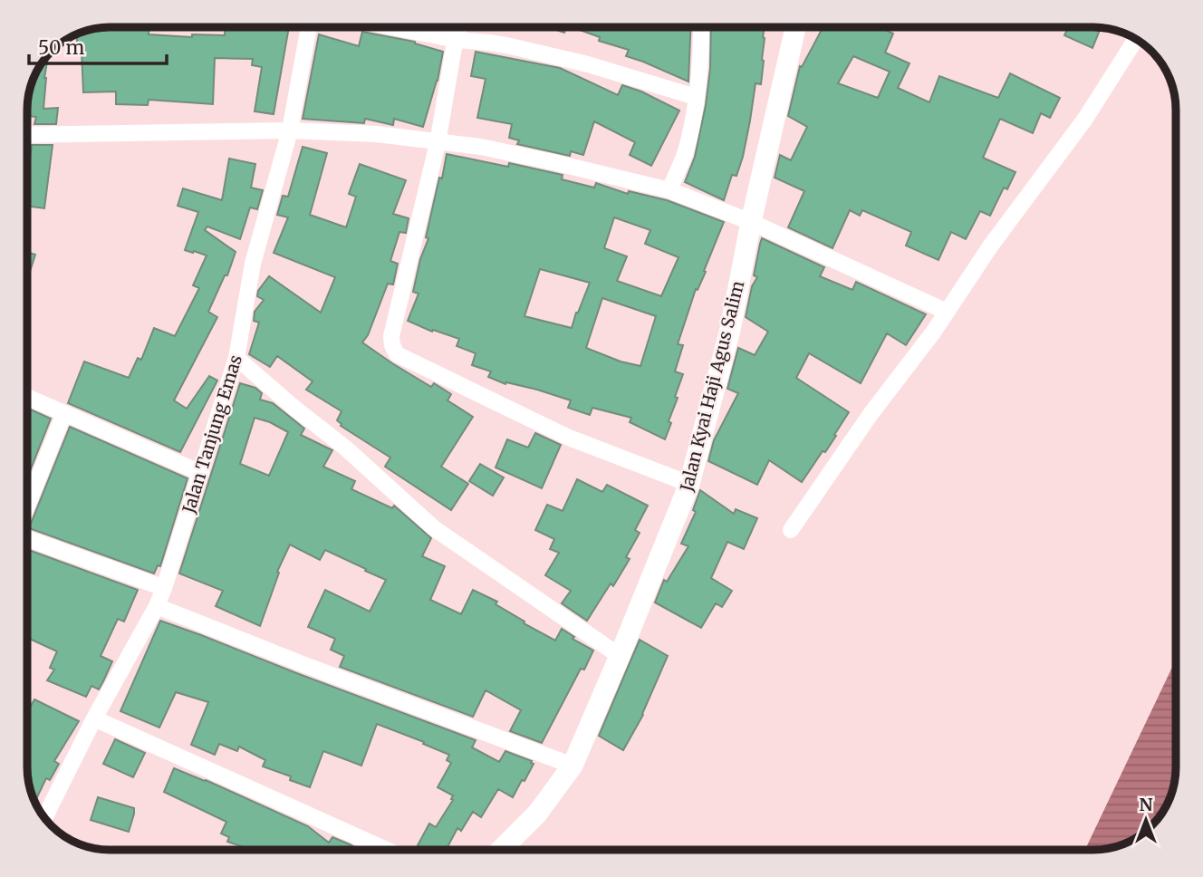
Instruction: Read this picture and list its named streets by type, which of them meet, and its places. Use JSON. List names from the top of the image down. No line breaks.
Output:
{"streets":{"street":["Jalan Kyai Haji Agus Salim","Jalan Tanjung Emas"]},"scale_bar":"50 m","north":"top"}
